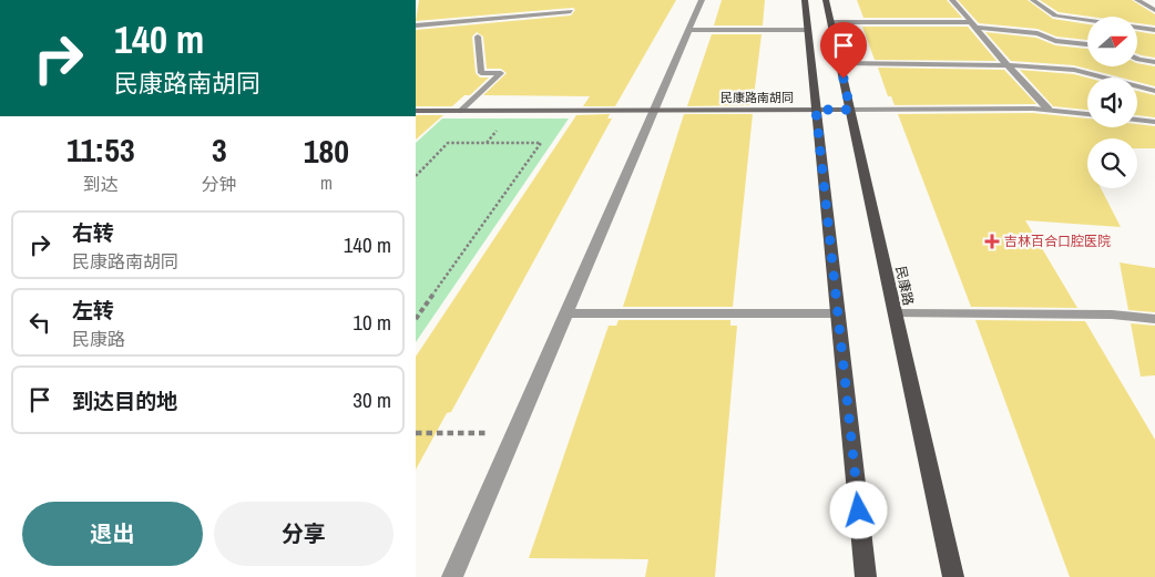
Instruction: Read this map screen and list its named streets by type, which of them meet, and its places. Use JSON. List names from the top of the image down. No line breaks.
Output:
{"streets":{"main road":["民康路"],"street":["民康路南胡同"]},"crossings":[["民康路南胡同","民康路"]],"places":{"health":["吉林百合口腔医院"]},"north":"right","page":{"turn":["140 m","民康路南胡同"],"eta":["11:53","到达","3","分钟","180","m"],"list":[{"name":"右转","note":"民康路南胡同","value":"140 m"},{"name":"左转","note":"民康路","value":"10 m"},{"name":"到达目的地","value":"30 m"}],"buttons":["退出","分享"]}}
